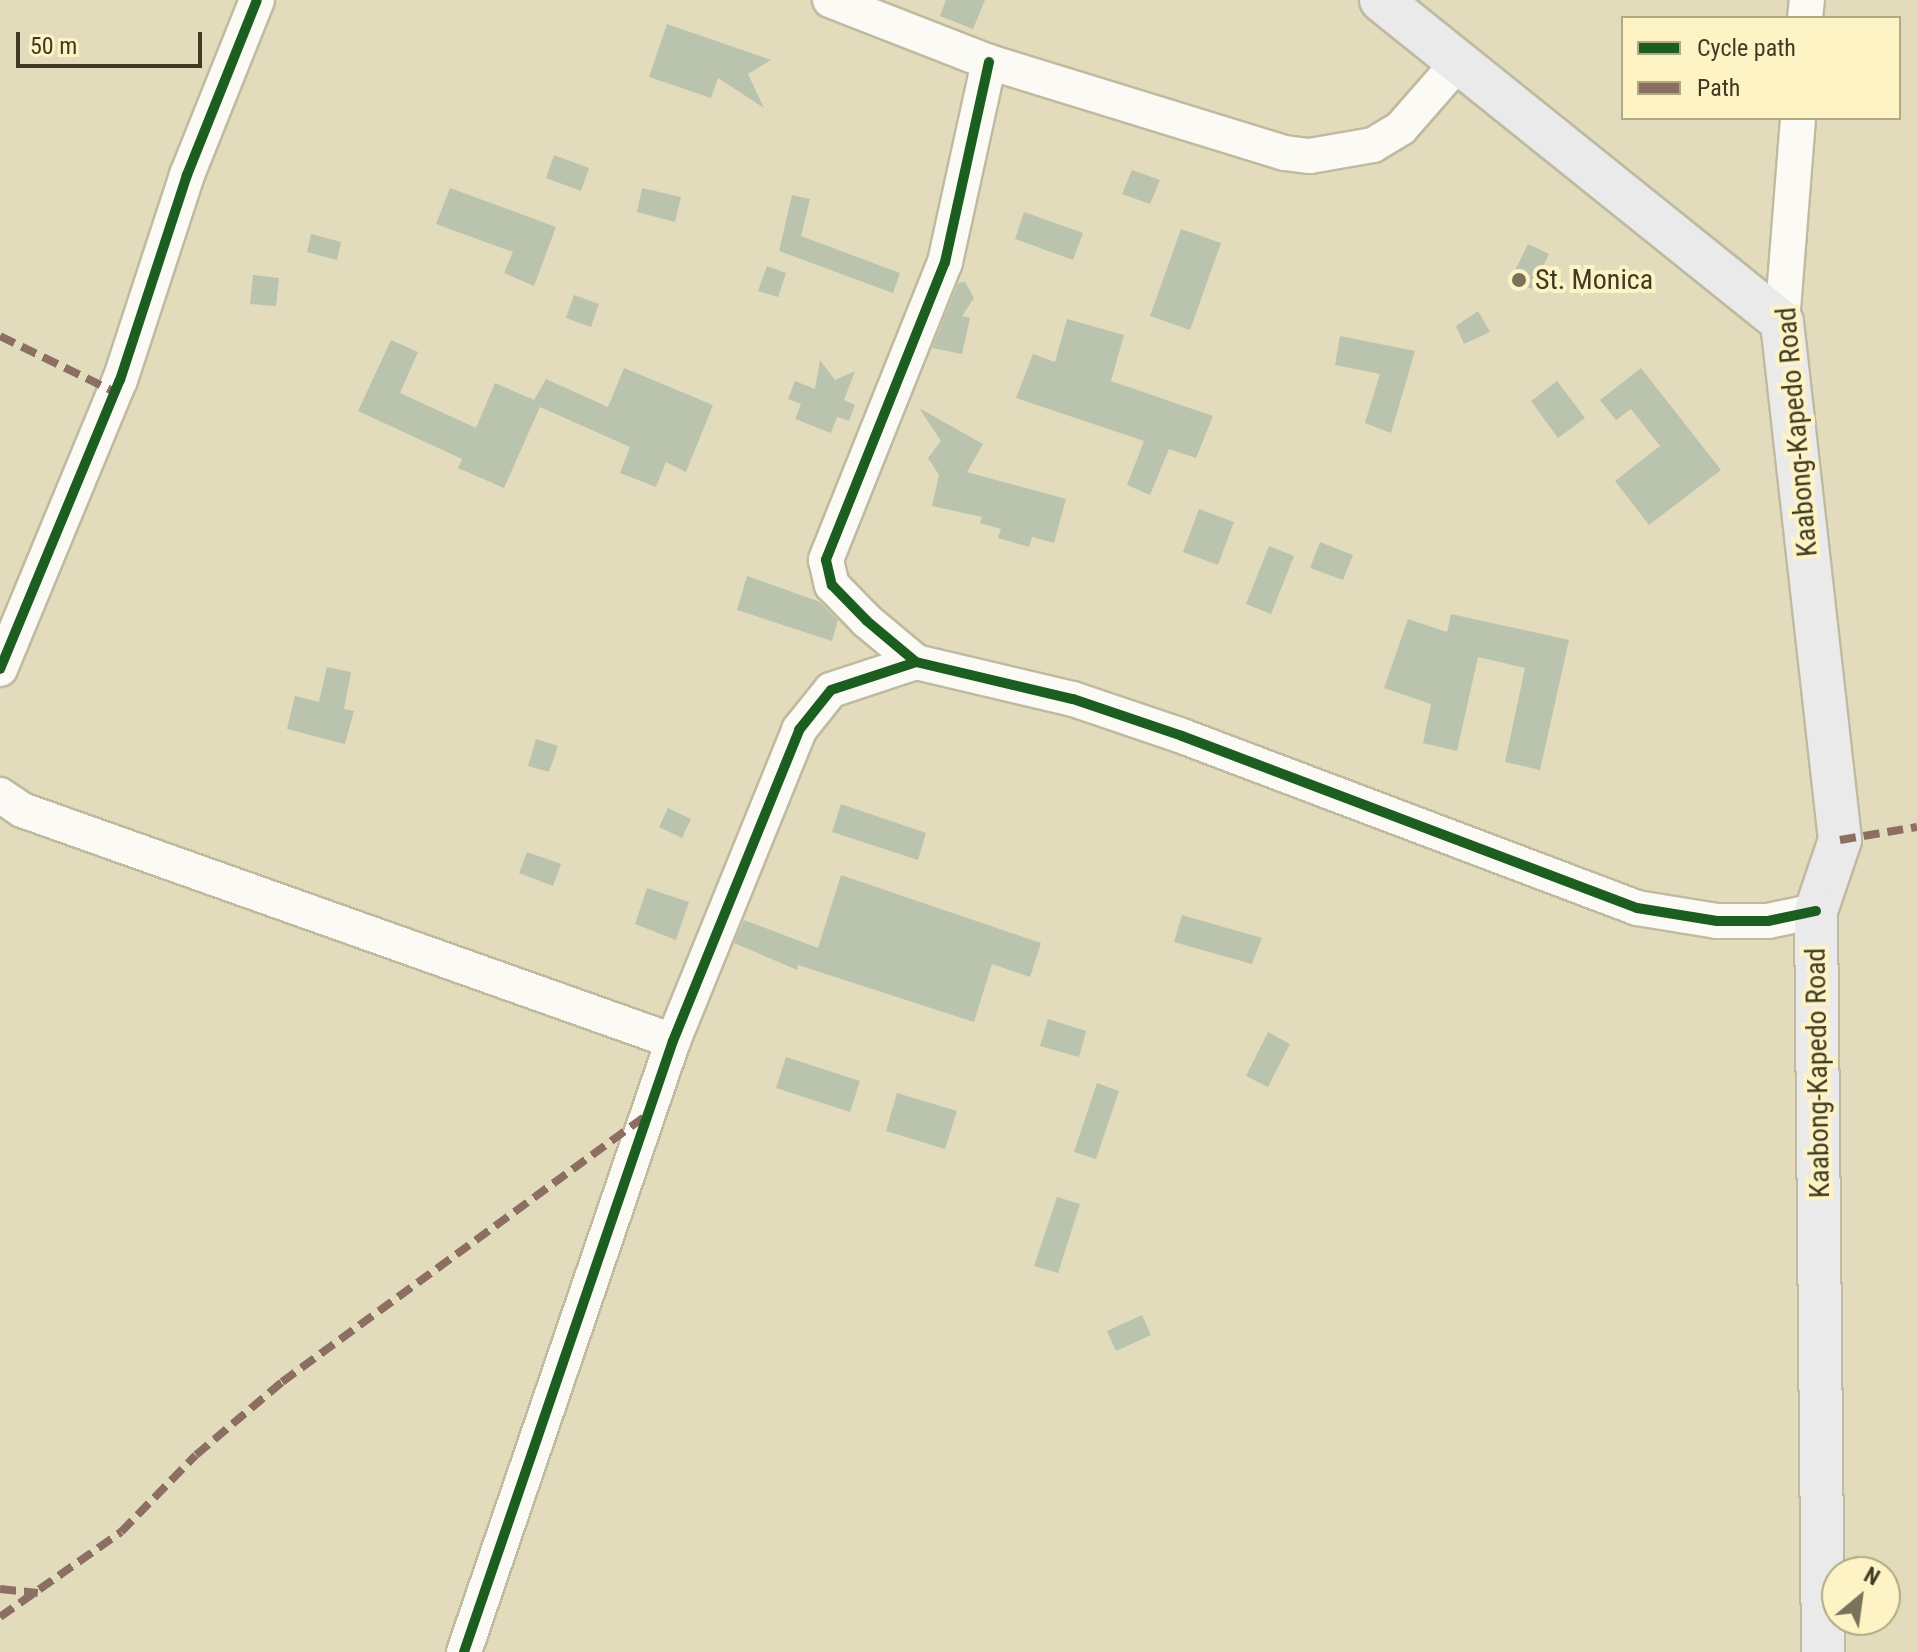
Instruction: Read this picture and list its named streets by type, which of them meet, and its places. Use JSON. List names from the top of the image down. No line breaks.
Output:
{"streets":{"main road":["Kaabong-Kapedo Road"]},"places":["St. Monica"],"legend":["Cycle path","Path"],"scale_bar":"50 m","north":"top right"}
